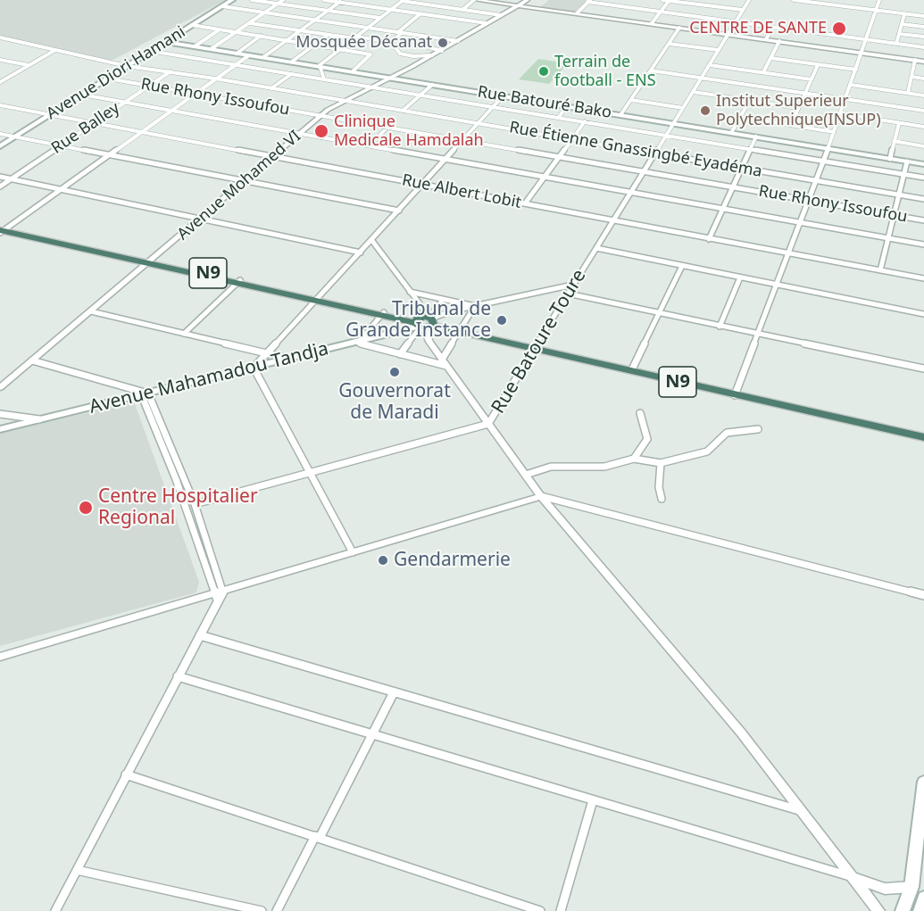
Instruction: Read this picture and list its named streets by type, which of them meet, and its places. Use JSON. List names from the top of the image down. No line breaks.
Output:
{"streets":{"highway":["N9"],"main road":["Avenue Diori Hamani","Rue Batouré Bako","Avenue Mahamadou Tandja"],"street":["Rue Rhony Issoufou","Rue Balley","Rue Étienne Gnassingbé Eyadéma","Avenue Mohamed VI","Rue Albert Lobit","Rue Batoure Toure"]},"crossings":[["Avenue Diori Hamani","Rue Rhony Issoufou"],["Avenue Diori Hamani","Rue Batouré Bako"],["Avenue Diori Hamani","Rue Étienne Gnassingbé Eyadéma"],["Avenue Diori Hamani","Rue Albert Lobit"],["Rue Rhony Issoufou","Rue Balley"],["Rue Rhony Issoufou","Avenue Mohamed VI"],["Rue Rhony Issoufou","Rue Batoure Toure"],["Rue Batouré Bako","Avenue Mohamed VI"],["Rue Batouré Bako","Rue Batoure Toure"],["Rue Balley","Rue Étienne Gnassingbé Eyadéma"],["Rue Balley","Rue Albert Lobit"],["Rue Étienne Gnassingbé Eyadéma","Avenue Mohamed VI"],["Rue Étienne Gnassingbé Eyadéma","Rue Batoure Toure"],["Avenue Mohamed VI","Rue Albert Lobit"],["Avenue Mohamed VI","N9"],["Rue Albert Lobit","Rue Batoure Toure"],["N9","Rue Batoure Toure"],["N9","Avenue Mahamadou Tandja"]],"places":["CENTRE DE SANTE","Mosquée Décanat","Terrain de football - ENS","Institut Superieur Polytechnique(INSUP)","Clinique Medicale Hamdalah","Tribunal de Grande Instance","Gouvernorat de Maradi","Centre Hospitalier Regional","Gendarmerie"]}
